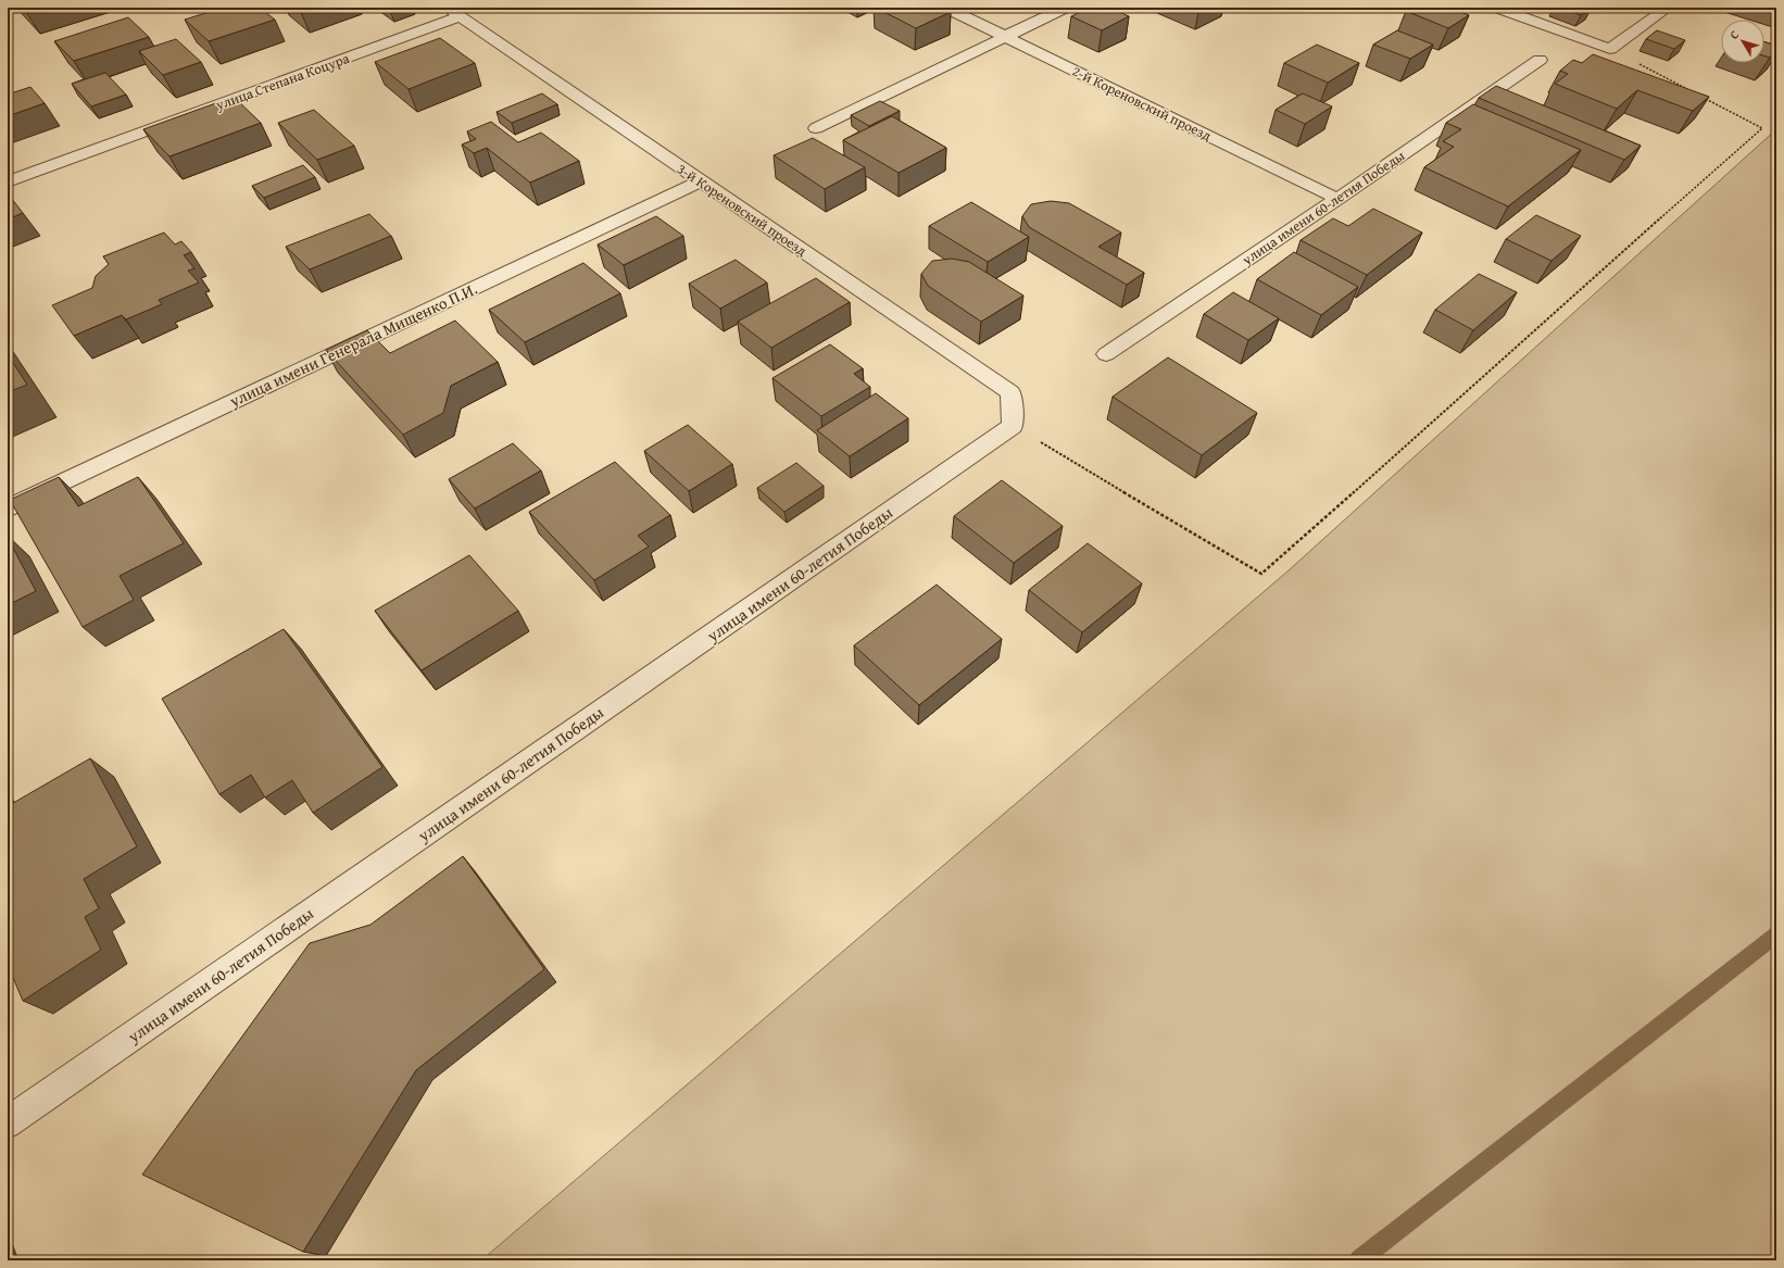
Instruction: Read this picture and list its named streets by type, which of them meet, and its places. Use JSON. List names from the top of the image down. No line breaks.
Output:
{"streets":{"street":["улица Степана Коцура","2-й Кореновский проезд","улица имени 60-летия Победы","3-й Кореновский проезд","улица имени Генерала Мищенко П.И."]},"crossings":[["улица Степана Коцура","3-й Кореновский проезд"],["2-й Кореновский проезд","улица имени 60-летия Победы"],["улица имени 60-летия Победы","3-й Кореновский проезд"],["3-й Кореновский проезд","улица имени Генерала Мищенко П.И."]],"north":"top left"}
